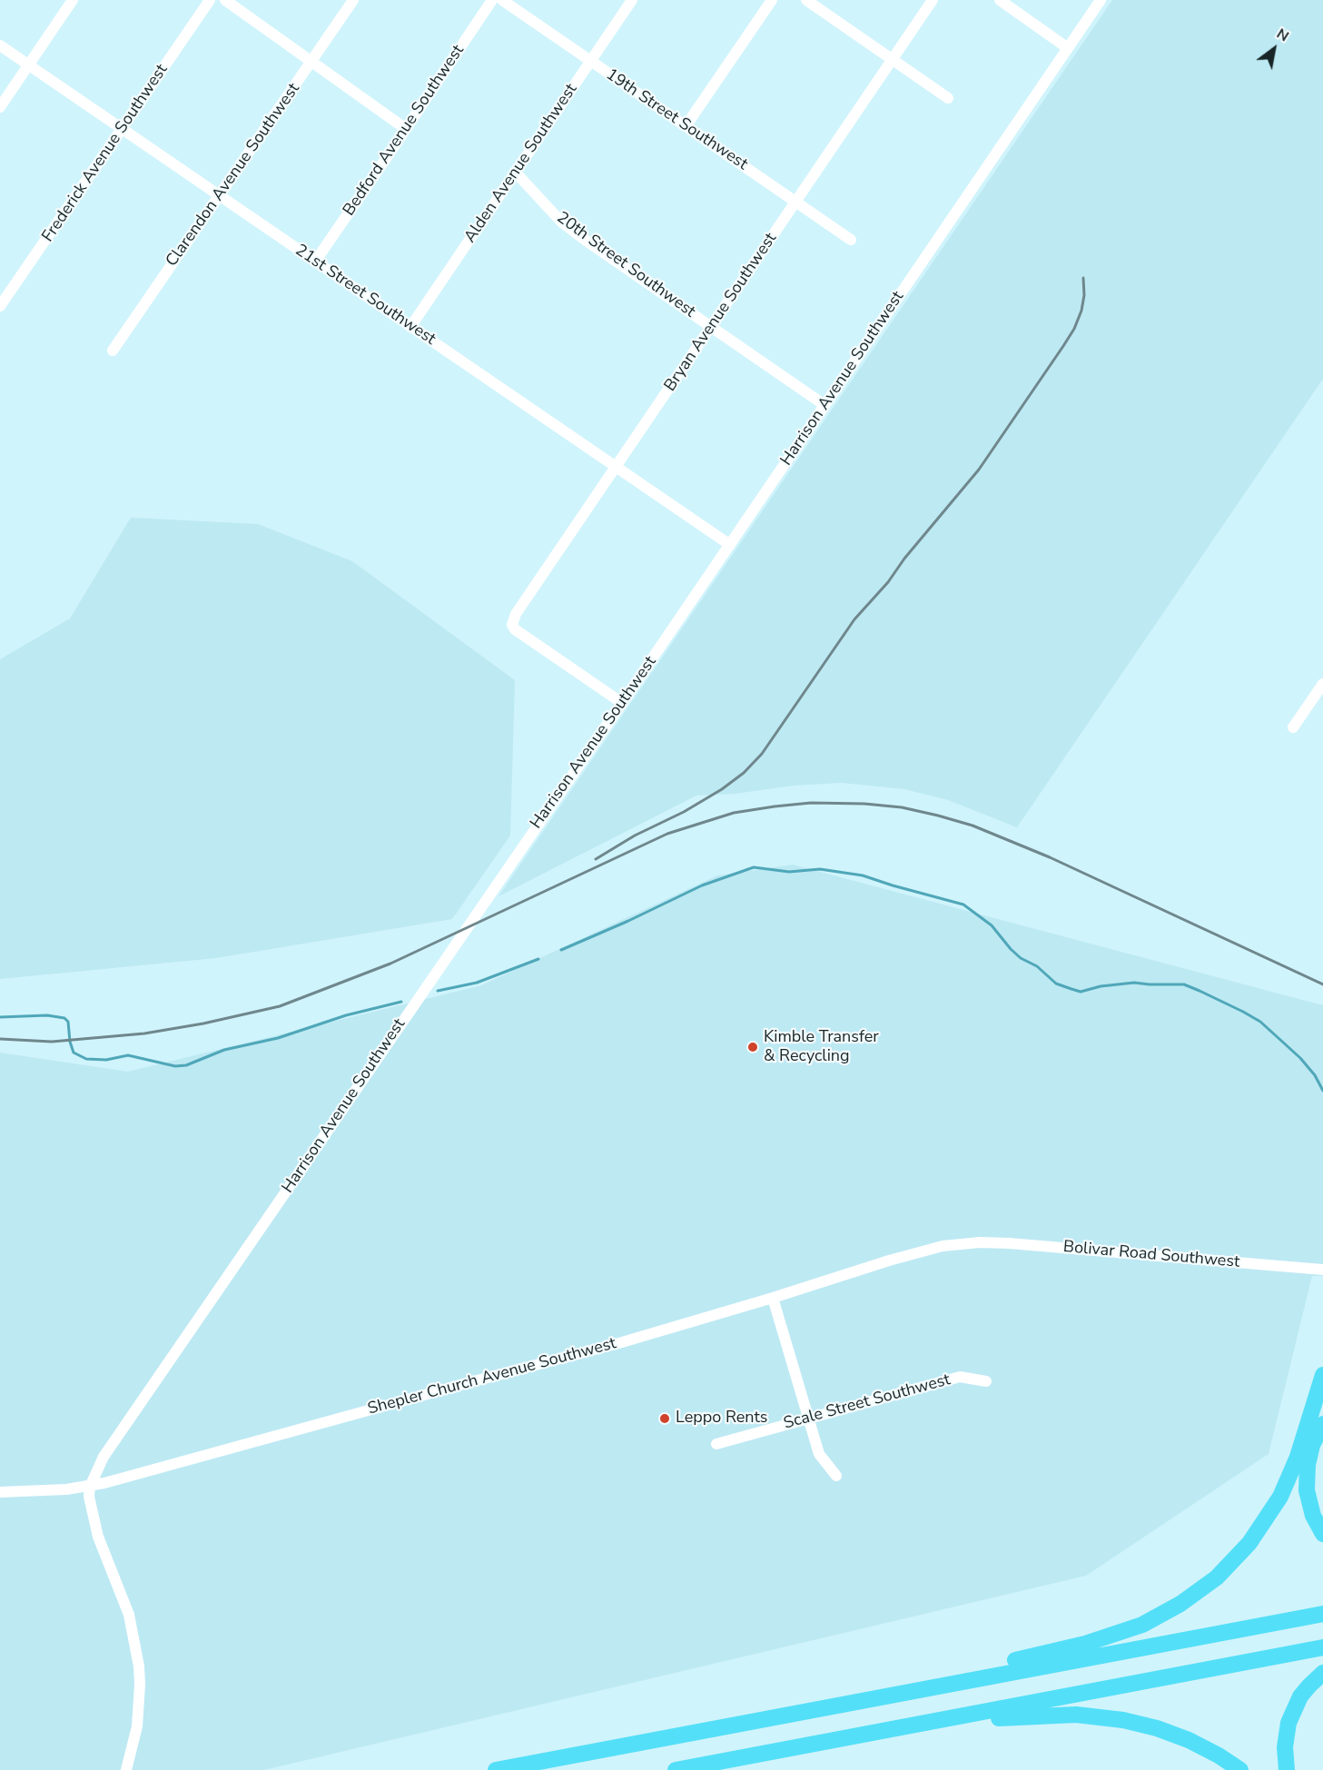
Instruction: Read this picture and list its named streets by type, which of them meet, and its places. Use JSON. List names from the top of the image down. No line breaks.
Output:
{"streets":{"street":["19th Street Southwest","Bedford Avenue Southwest","Frederick Avenue Southwest","Alden Avenue Southwest","Clarendon Avenue Southwest","20th Street Southwest","21st Street Southwest","Bryan Avenue Southwest","Harrison Avenue Southwest","Bolivar Road Southwest","Shepler Church Avenue Southwest","Scale Street Southwest"]},"crossings":[["19th Street Southwest","Alden Avenue Southwest"],["19th Street Southwest","Bryan Avenue Southwest"],["Bedford Avenue Southwest","21st Street Southwest"],["Frederick Avenue Southwest","21st Street Southwest"],["Alden Avenue Southwest","20th Street Southwest"],["Alden Avenue Southwest","21st Street Southwest"],["Clarendon Avenue Southwest","21st Street Southwest"],["20th Street Southwest","Bryan Avenue Southwest"],["20th Street Southwest","Harrison Avenue Southwest"],["21st Street Southwest","Bryan Avenue Southwest"],["21st Street Southwest","Harrison Avenue Southwest"],["Bryan Avenue Southwest","Harrison Avenue Southwest"],["Harrison Avenue Southwest","Shepler Church Avenue Southwest"],["Bolivar Road Southwest","Shepler Church Avenue Southwest"]],"places":["Kimble Transfer & Recycling","Leppo Rents"],"north":"top right"}
